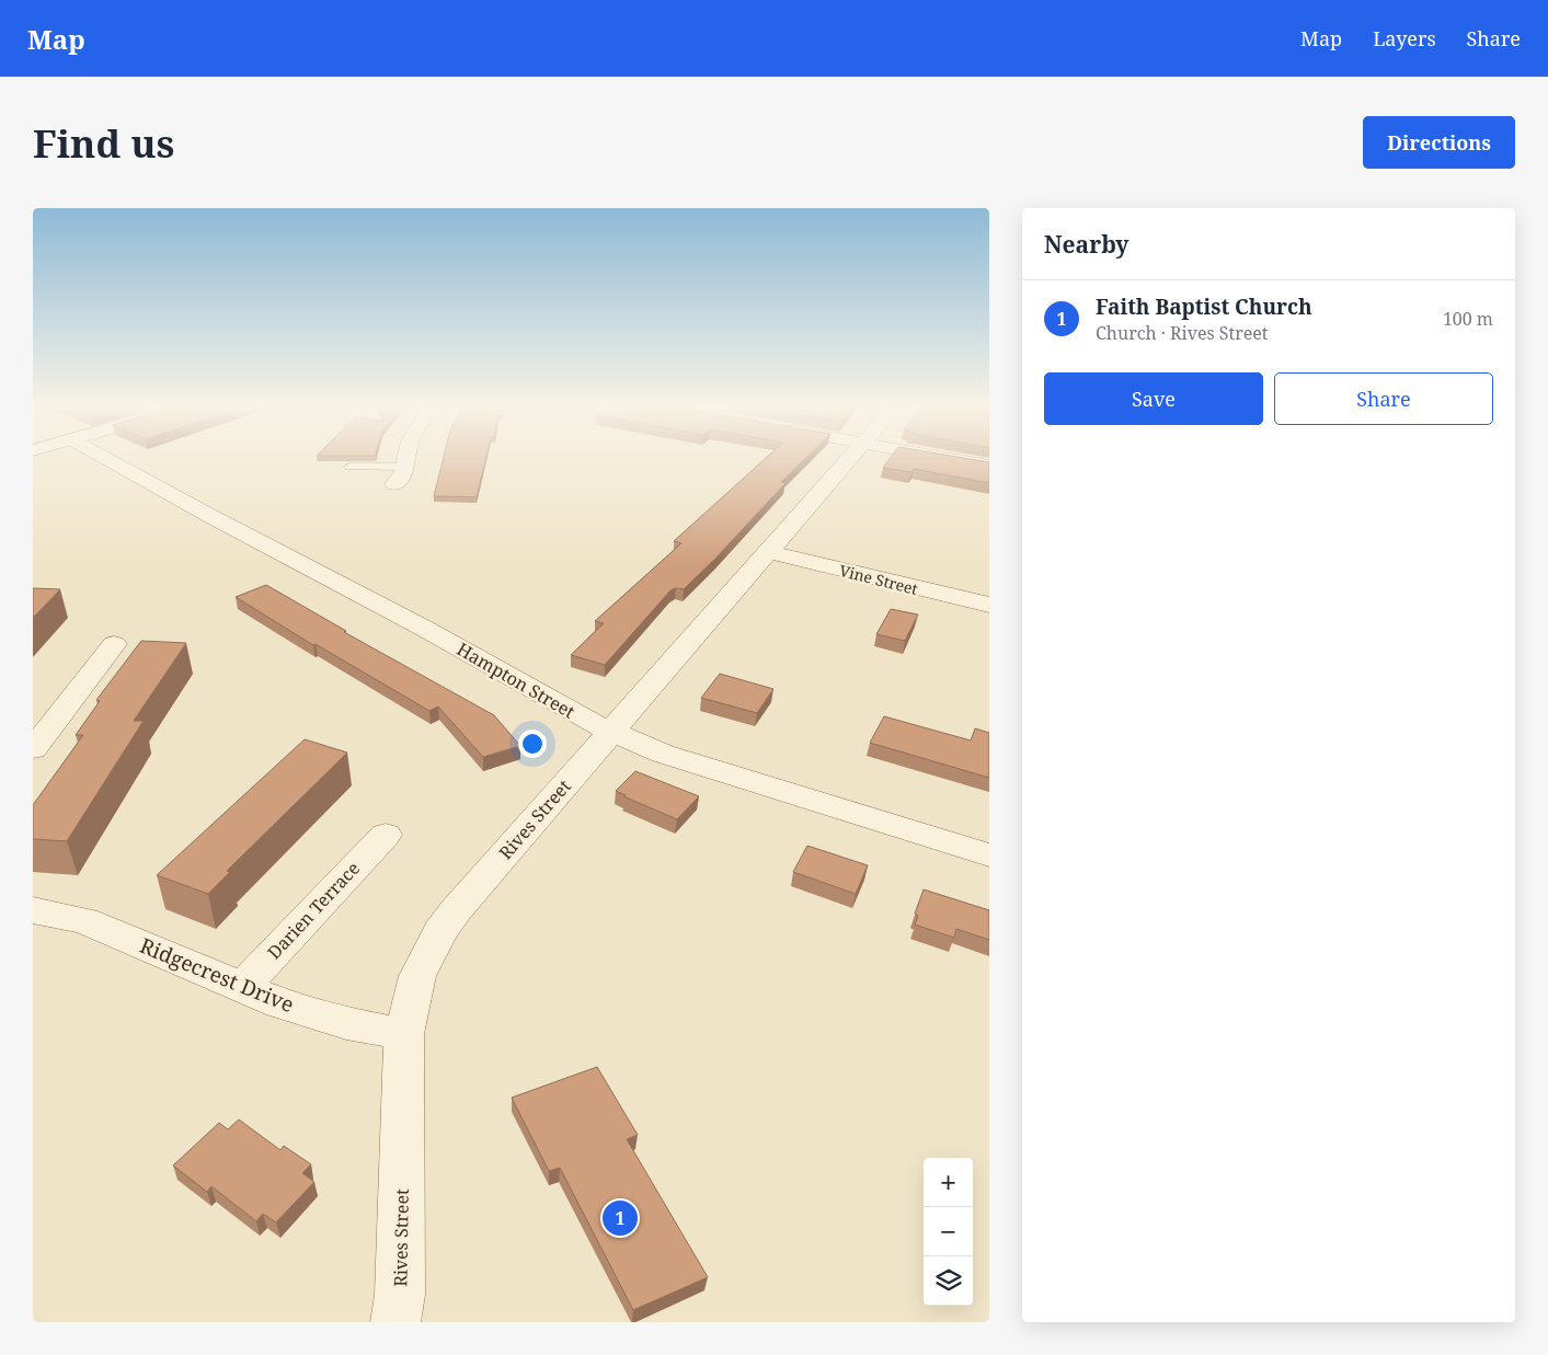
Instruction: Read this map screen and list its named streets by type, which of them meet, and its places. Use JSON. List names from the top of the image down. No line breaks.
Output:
{"streets":{"street":["Vine Street","Hampton Street","Rives Street","Darien Terrace","Ridgecrest Drive"]},"crossings":[["Vine Street","Rives Street"],["Hampton Street","Rives Street"],["Rives Street","Ridgecrest Drive"],["Darien Terrace","Ridgecrest Drive"]],"page":{"header":"Map","nav":["Map","Layers","Share"],"buttons":["Directions",["Save","Share"]],"title":"Find us","heading":"Nearby","list":[{"mark":"1","name":"Faith Baptist Church","note":"Church · Rives Street","value":"100 m"}],"map_buttons":["+","−"],"pins":"1"}}
